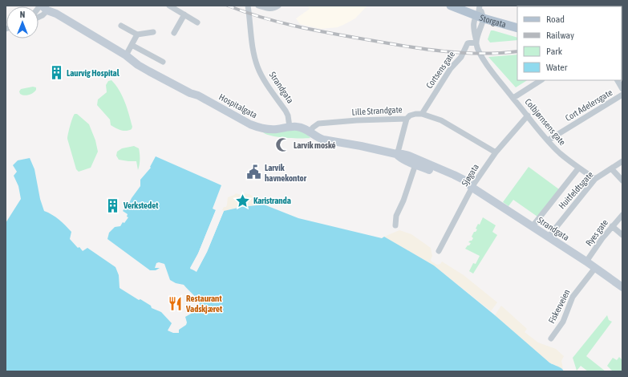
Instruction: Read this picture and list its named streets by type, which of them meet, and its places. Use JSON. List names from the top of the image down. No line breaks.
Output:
{"streets":{"main road":["Storgata","Strandgata","Hospitalgata"],"street":["Cortsens gate","Cort Adelersgate","Lille Strandgate","Colbjørnsens gate","Sjøgata","Huitfeldtsgate","Ryes gate","Fiskerveien"]},"crossings":[["Cortsens gate","Lille Strandgate"],["Cortsens gate","Colbjørnsens gate"],["Strandgata","Hospitalgata"],["Strandgata","Lille Strandgate"],["Strandgata","Sjøgata"],["Strandgata","Huitfeldtsgate"],["Strandgata","Ryes gate"],["Strandgata","Fiskerveien"],["Cort Adelersgate","Colbjørnsens gate"],["Colbjørnsens gate","Sjøgata"],["Colbjørnsens gate","Huitfeldtsgate"]],"places":{"building":["Laurvig Hospital","Verkstedet"],"mosque":["Larvik moské"],"public building":["Larvik havnekontor"],"place":["Karistranda"],"restaurant":["Restaurant Vadskjæret"]},"legend":["Road","Railway","Park","Water"],"north":"top"}
